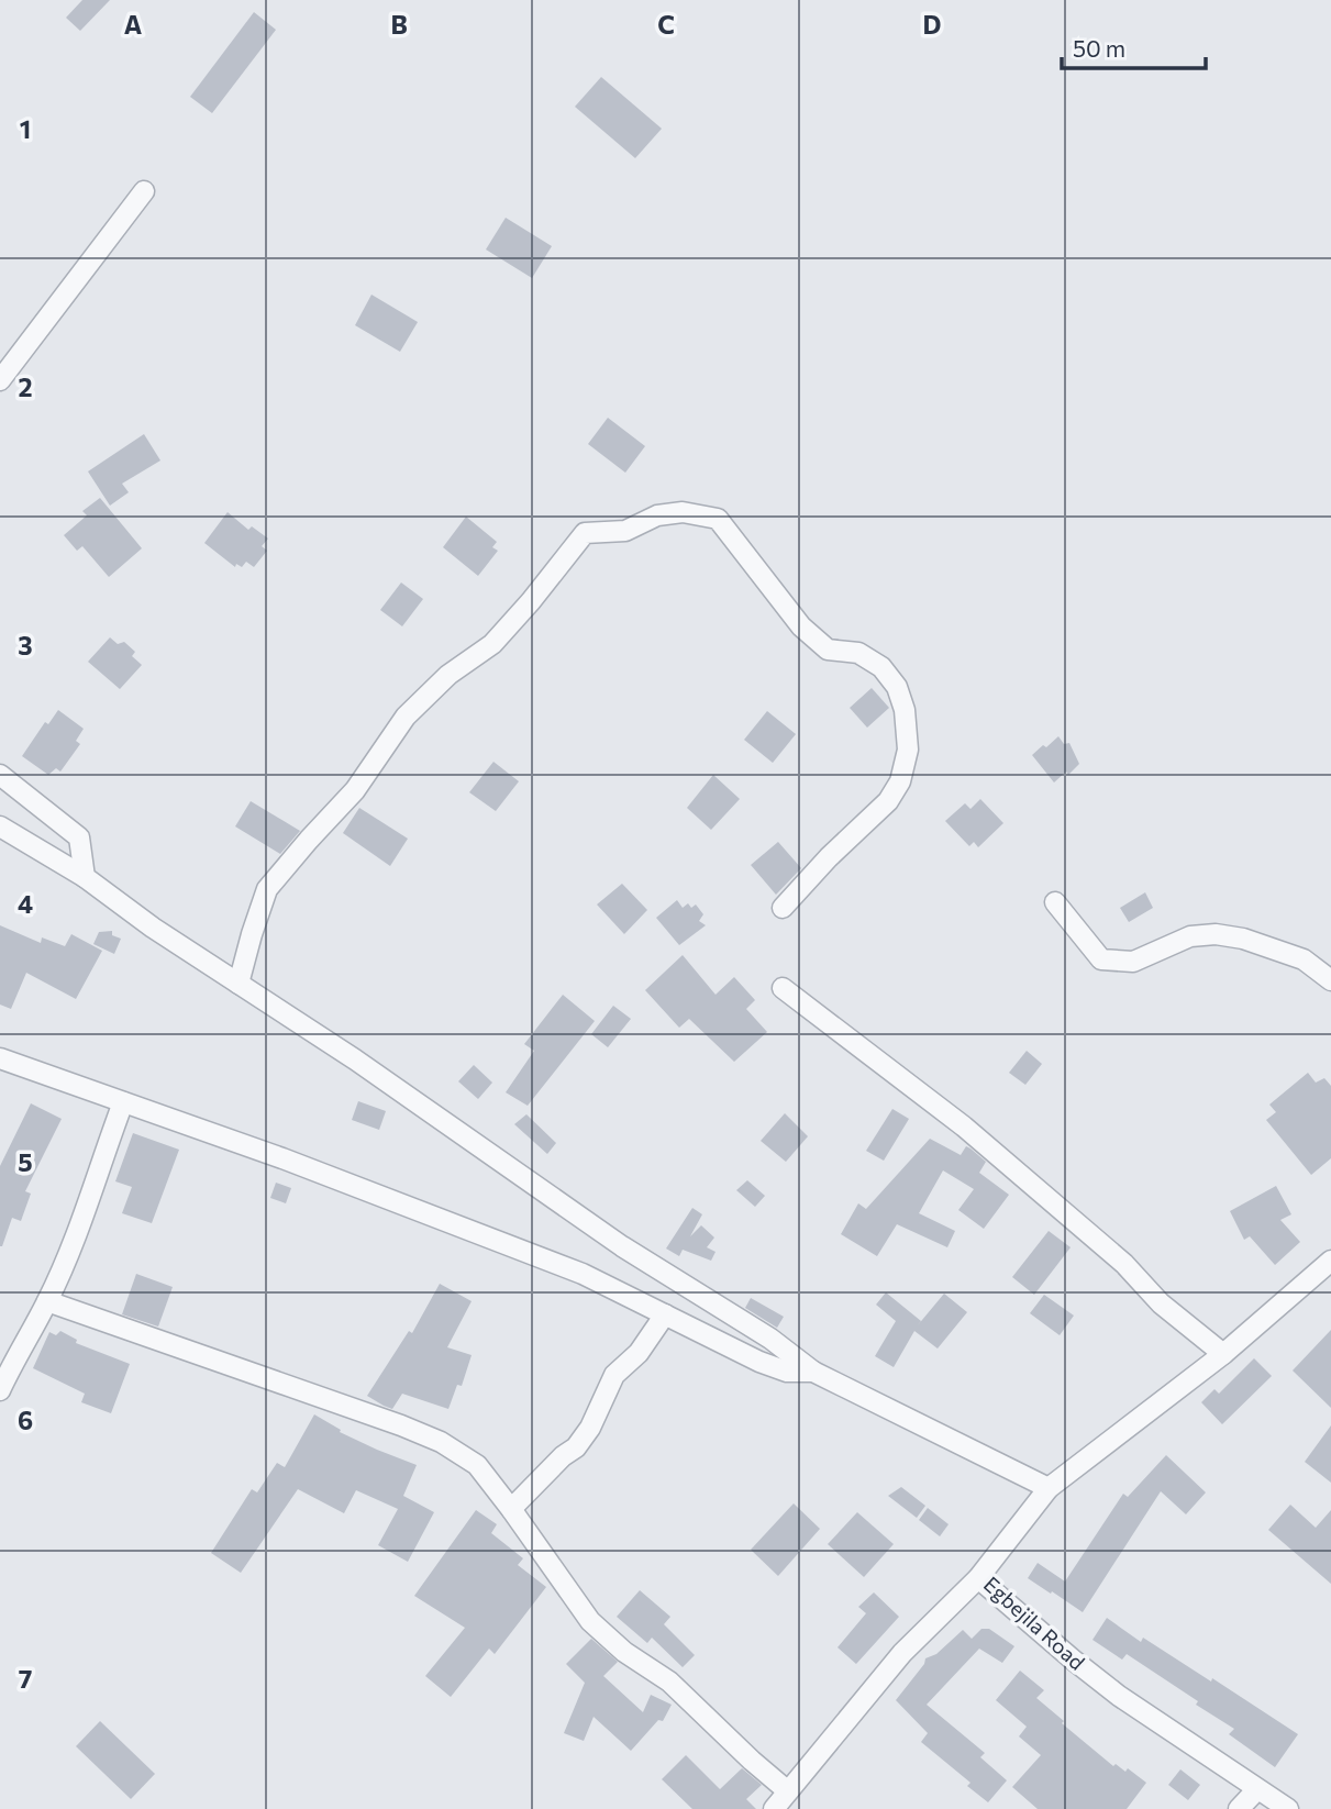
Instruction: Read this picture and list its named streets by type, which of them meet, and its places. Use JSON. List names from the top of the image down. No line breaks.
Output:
{"streets":{"street":["Egbejila Road"]},"scale_bar":"50 m","grid":{"columns":["A","B","C","D"],"rows":["1","2","3","4","5","6","7"]}}
